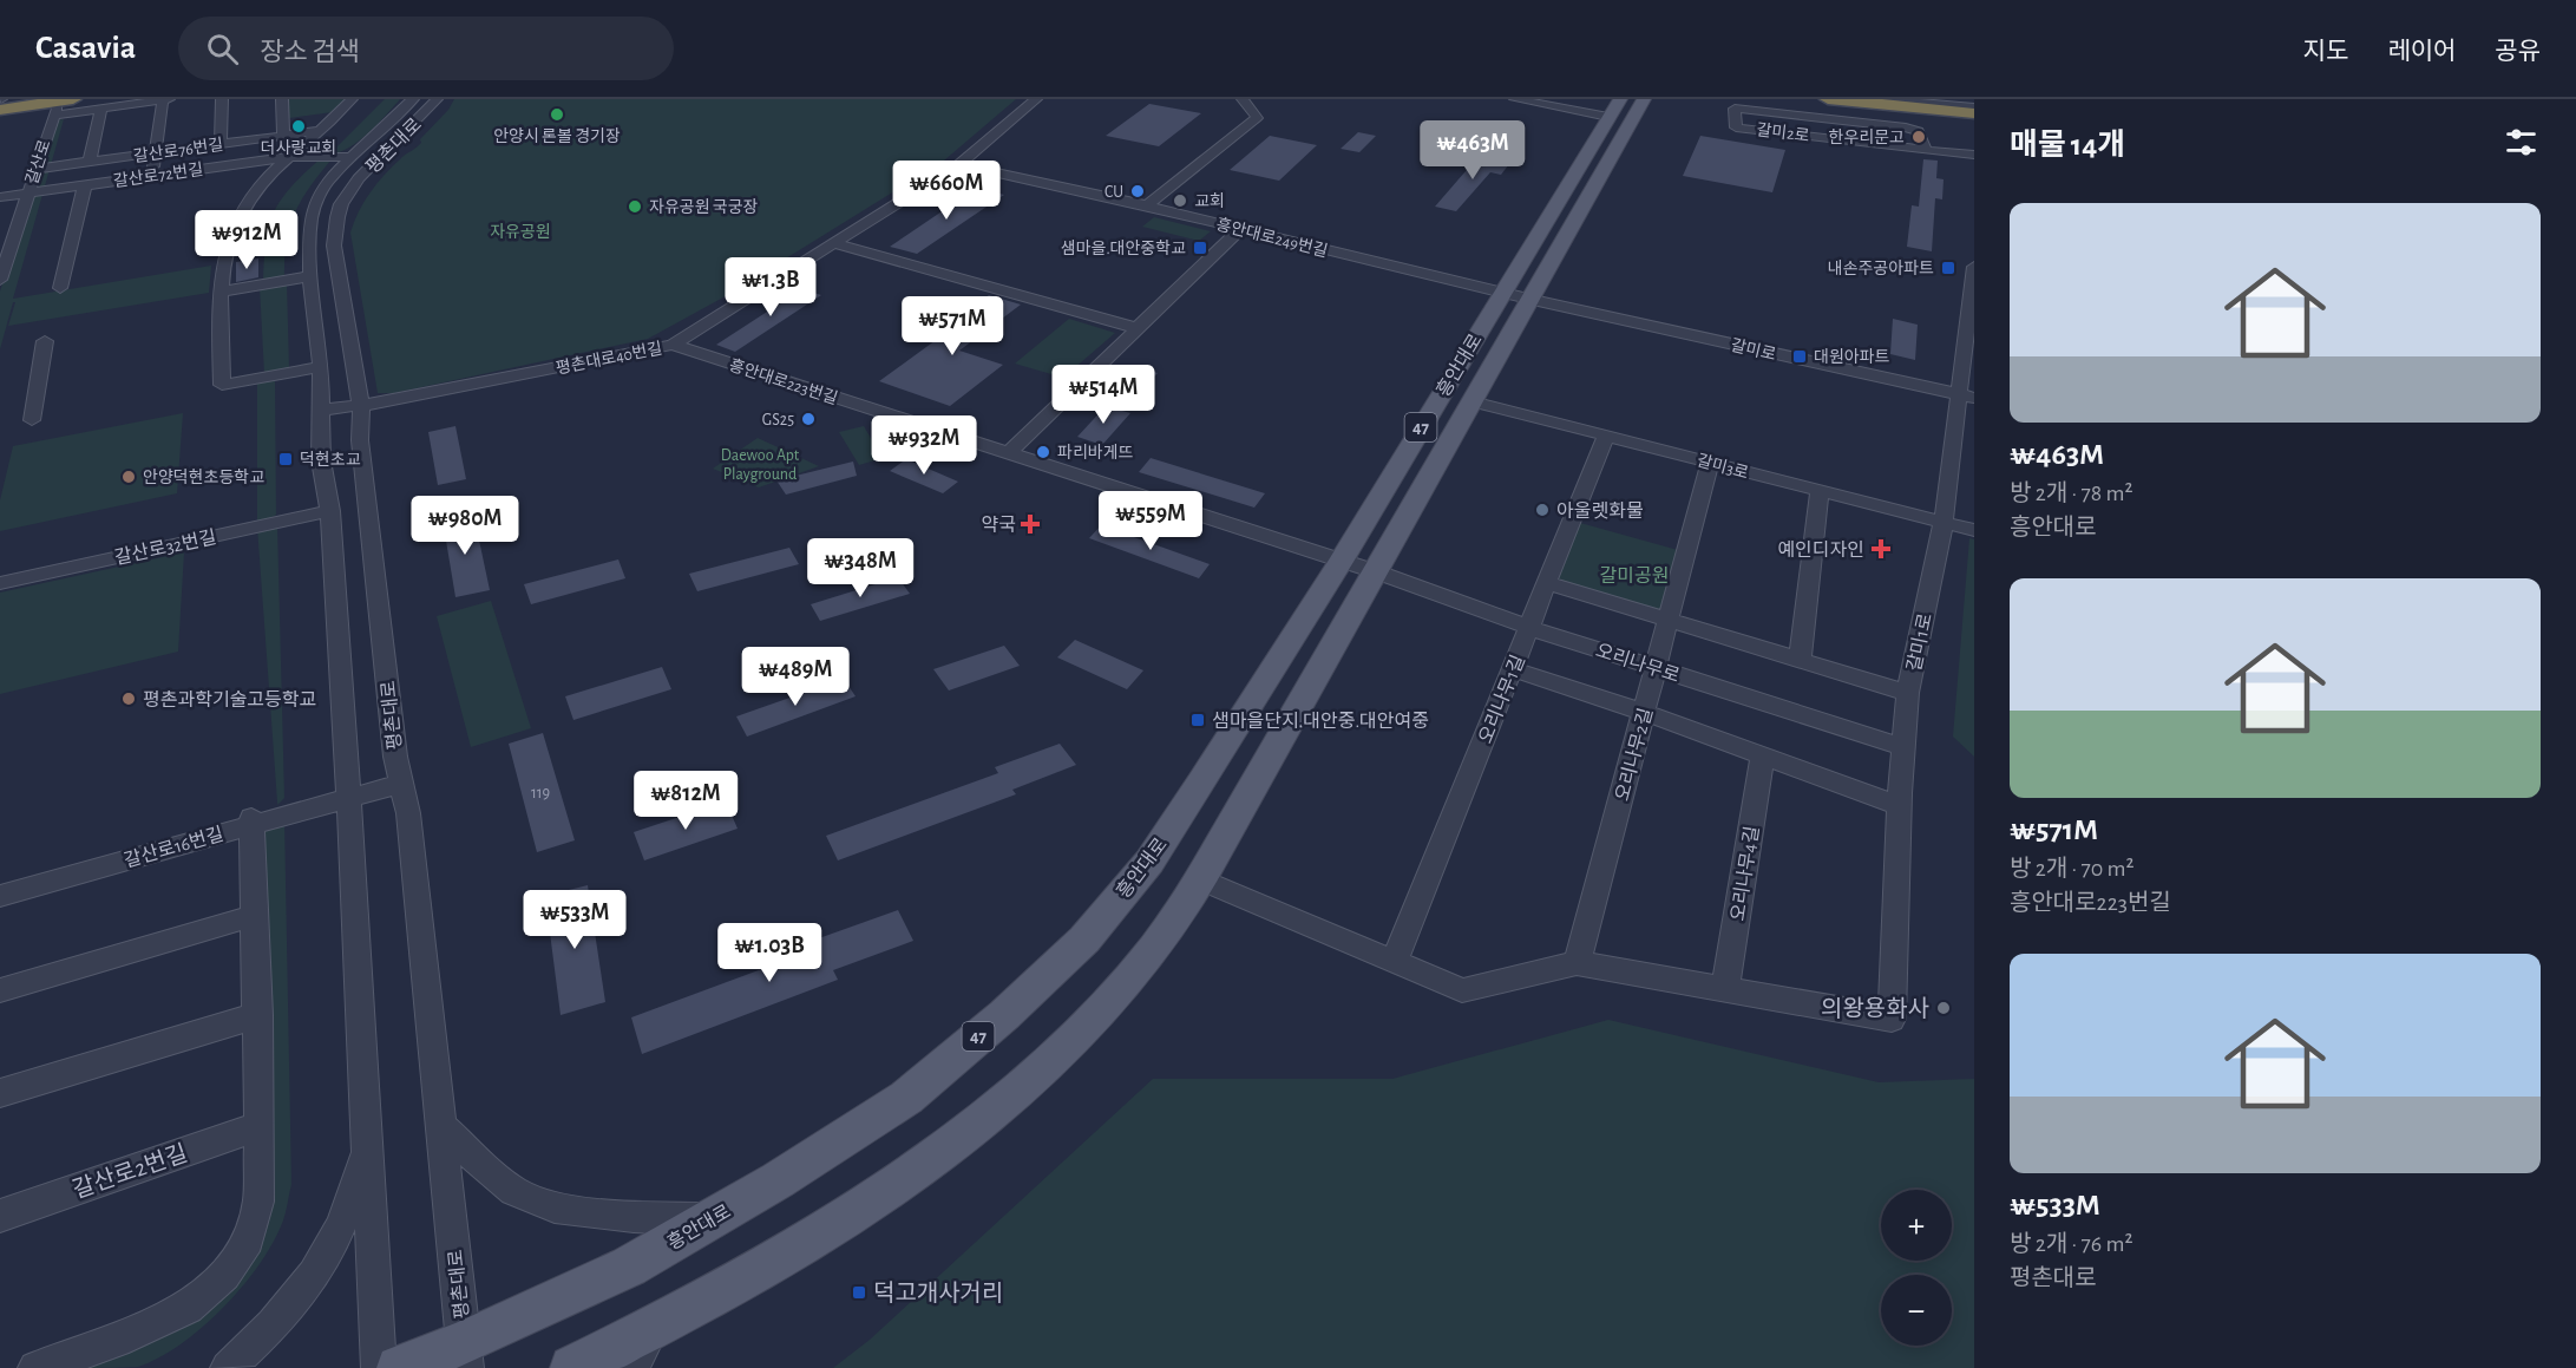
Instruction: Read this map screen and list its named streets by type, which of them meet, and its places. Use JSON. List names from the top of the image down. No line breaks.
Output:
{"streets":{"main road":["흥안대로","47"],"street":["갈미2로","평촌대로","갈산로76번길","갈산로","갈산로72번길","흥안대로249번길","갈미로","평촌대로40번길","흥안대로223번길","갈미3로","갈산로32번길","갈미1로","오리나무로","오리나무1길","오리나무2길","갈산로16번길","오리나무4길","갈산로2번길"]},"crossings":[["평촌대로","갈산로72번길"],["평촌대로","평촌대로40번길"],["평촌대로","흥안대로"],["평촌대로","갈산로32번길"],["평촌대로","갈산로16번길"],["갈산로76번길","갈산로"],["갈산로","갈산로72번길"],["흥안대로249번길","갈미로"],["흥안대로249번길","평촌대로40번길"],["흥안대로249번길","흥안대로"],["갈미로","흥안대로"],["갈미로","갈미1로"],["평촌대로40번길","흥안대로223번길"],["흥안대로","흥안대로223번길"],["흥안대로","갈미3로"],["흥안대로","오리나무로"],["흥안대로223번길","오리나무로"],["갈미3로","갈미1로"],["갈미3로","오리나무1길"],["갈미3로","오리나무2길"],["갈미1로","오리나무로"],["갈미1로","오리나무4길"],["오리나무로","오리나무1길"],["오리나무로","오리나무2길"]],"parks":["자유공원","Daewoo Apt Playground","갈미공원"],"places":{"other":["안양시 론볼 경기장","더사랑교회","한우리문고","CU","교회","자유공원 국궁장","GS25","파리바게뜨","안양덕현초등학교","아울렛화물","평촌과학기술고등학교","의왕용화사"],"transit":["샘마을.대안중학교","내손주공아파트","대원아파트","덕현초교","샘마을단지.대안중.대안여중","덕고개사거리"],"health":["약국","예인디자인"]},"house_numbers":["119"],"page":{"header":"Casavia","search":"장소 검색","nav":["지도","레이어","공유"],"heading":"매물 14개","price":["₩463M","₩660M","₩912M","₩1.3B","₩571M","₩514M","₩932M","₩559M","₩980M","₩348M","₩489M","₩812M","₩533M","₩1.03B"],"list":[{"name":"₩463M","note":"방 2개 · 78 m² · 흥안대로"},{"name":"₩571M","note":"방 2개 · 70 m² · 흥안대로223번길"},{"name":"₩533M","note":"방 2개 · 76 m² · 평촌대로"}],"map_buttons":["+","−"]}}
